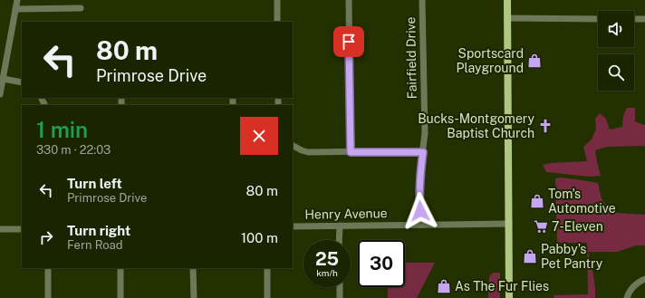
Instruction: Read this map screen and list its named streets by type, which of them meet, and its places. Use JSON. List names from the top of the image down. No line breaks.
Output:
{"streets":{"street":["Fairfield Drive","Henry Avenue"]},"crossings":[["Fairfield Drive","Henry Avenue"]],"places":{"shop":["Sportscard Playground","Tom's Automotive","Pabby's Pet Pantry","As The Fur Flies"],"church":["Bucks-Montgomery Baptist Church"],"supermarket":["7-Eleven"]},"page":{"turn":["80 m","Primrose Drive"],"heading":["1 min","330 m · 22:03"],"list":[{"name":"Turn left","note":"Primrose Drive","value":"80 m"},{"name":"Turn right","note":"Fern Road","value":"100 m"}],"speed":"25 km/h","limit":"30"}}
